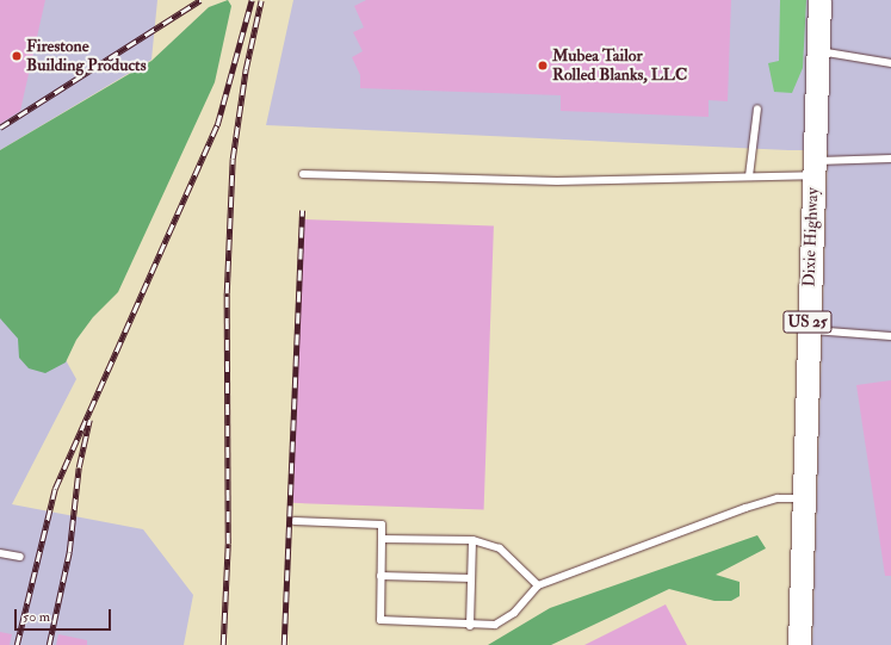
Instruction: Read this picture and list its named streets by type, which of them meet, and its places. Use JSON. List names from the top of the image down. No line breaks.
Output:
{"streets":{"main road":["Dixie Highway","US 25"]},"places":["Firestone Building Products","Mubea Tailor Rolled Blanks, LLC"],"scale_bar":"50 m"}
